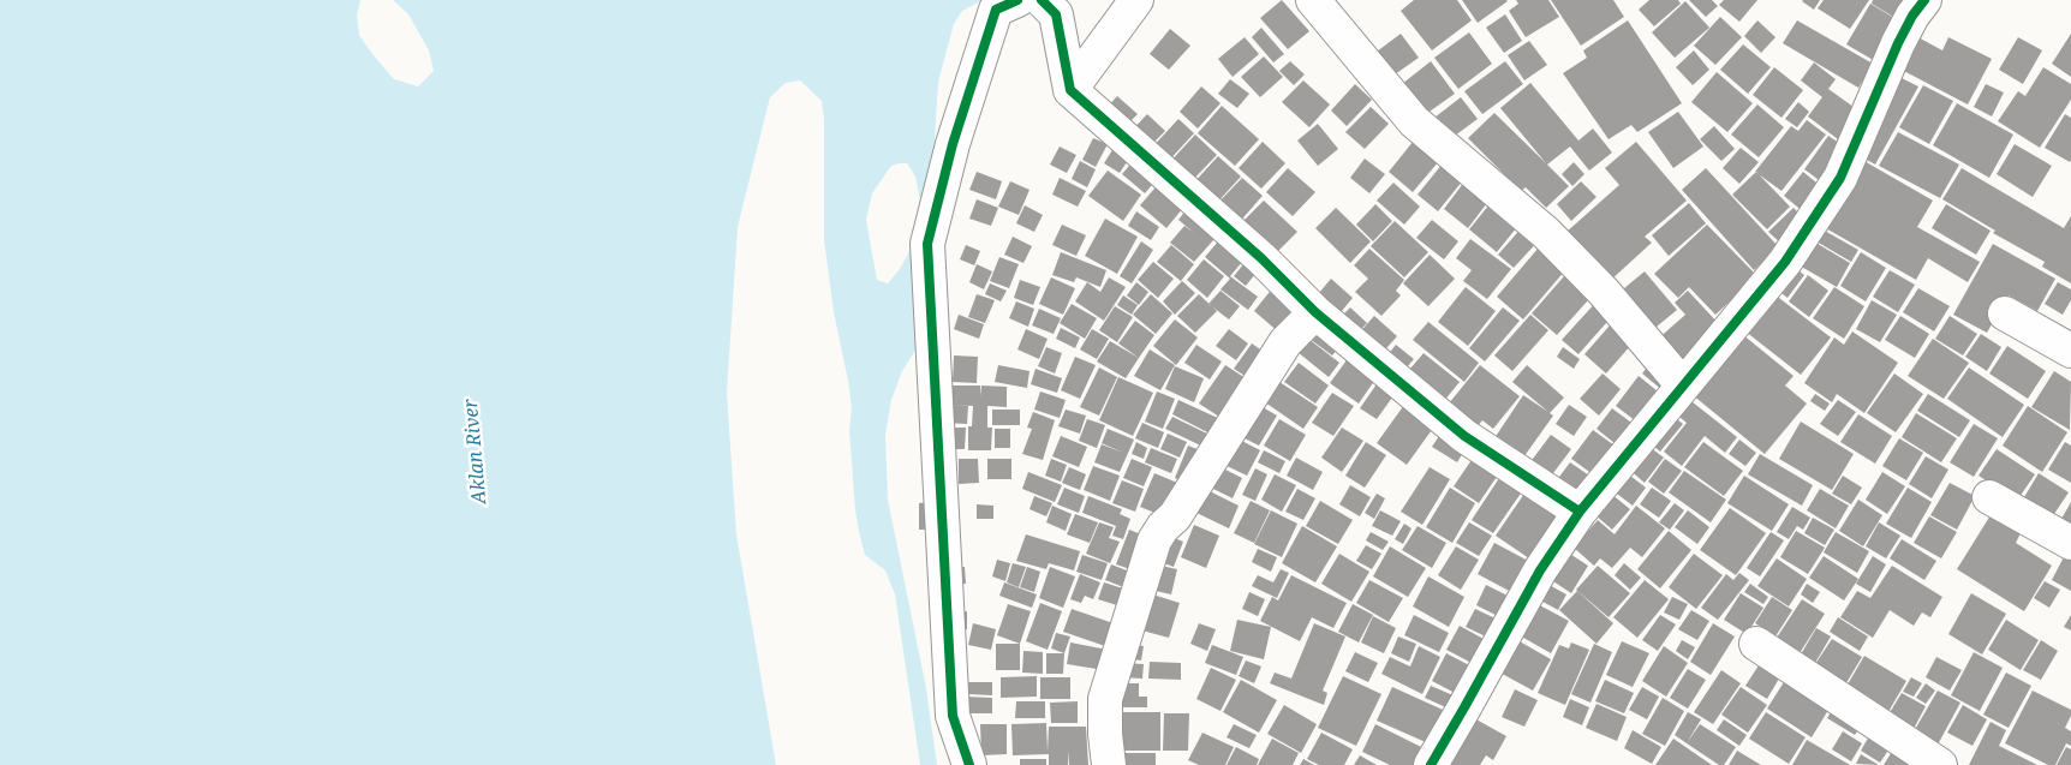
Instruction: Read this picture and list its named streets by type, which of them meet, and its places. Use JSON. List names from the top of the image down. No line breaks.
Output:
{"water":["Aklan River"]}
